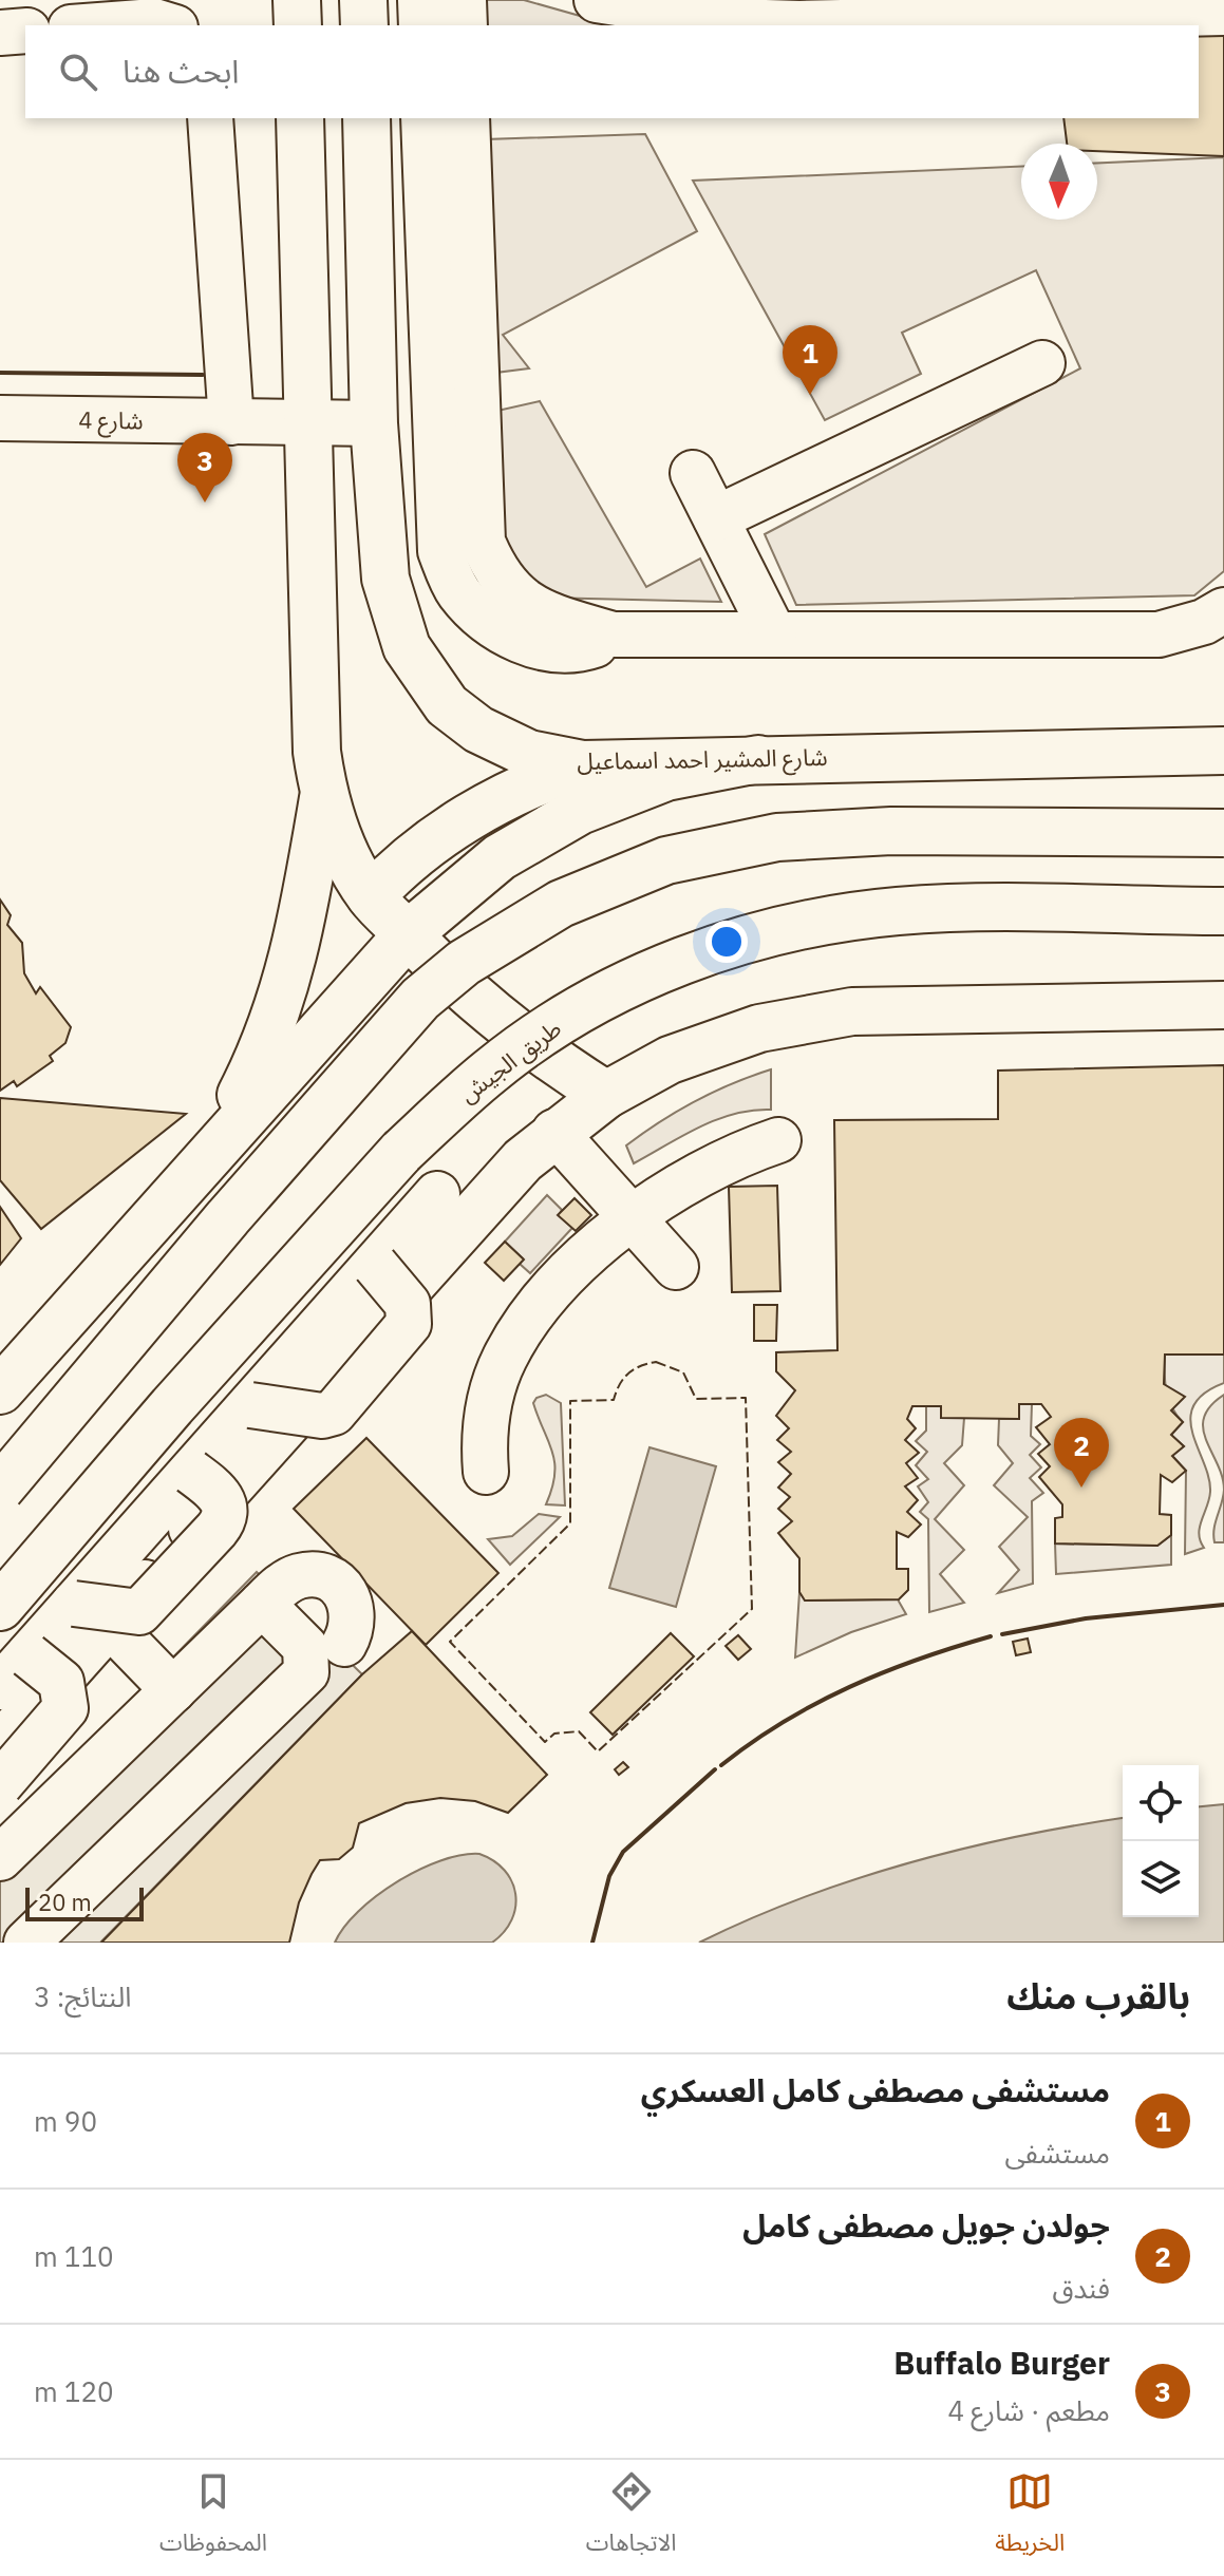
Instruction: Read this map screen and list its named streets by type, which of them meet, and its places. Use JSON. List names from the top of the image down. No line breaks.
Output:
{"streets":{"main road":["شارع المشير احمد اسماعيل","طريق الجيش"],"street":["شارع 4"]},"crossings":[["شارع 4","شارع المشير احمد اسماعيل"]],"scale_bar":"20 m","north":"bottom","page":{"search":"ابحث هنا","pins":["1","3","2"],"scale":"20 m","heading":["بالقرب منك","النتائج: 3"],"list":[{"mark":"1","name":"مستشفى مصطفى كامل العسكري","note":"مستشفى","value":"90 m"},{"mark":"2","name":"جولدن جويل مصطفى كامل","note":"فندق","value":"110 m"},{"mark":"3","name":"Buffalo Burger","note":"مطعم · شارع 4","value":"120 m"}],"nav":["الخريطة","الاتجاهات","المحفوظات"]}}
